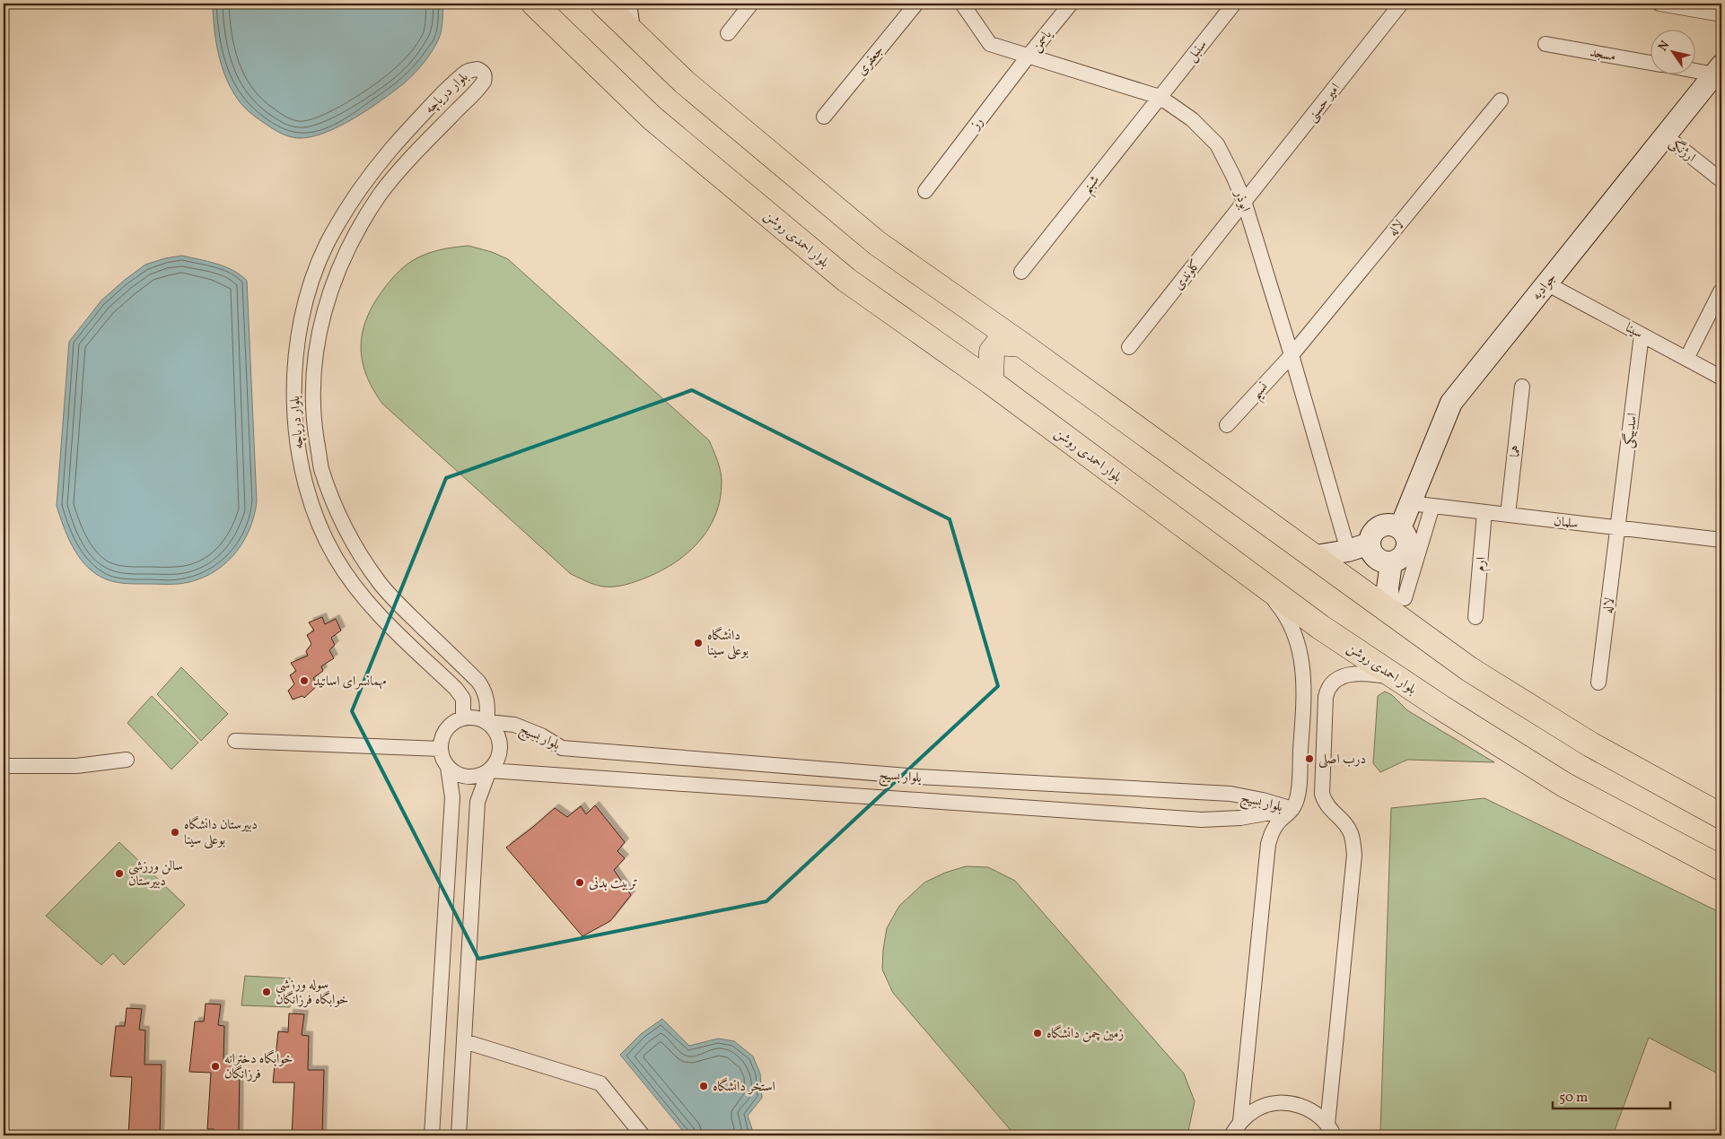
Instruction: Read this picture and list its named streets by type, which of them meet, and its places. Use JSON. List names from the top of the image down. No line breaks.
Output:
{"streets":{"highway":["بلوار احمدی روشن"],"main road":["جوادیه"],"street":["یاسمن","سنبل","مسجد","جعفری","بلوار دریاچه","امیر حسنی","رز","ارژنگی","شبنم","ابوذر","لاله","کلوندی","سینا","نسیم","اسدبیگی","هما","سلمان","ارم","بلوار بسیج"]},"crossings":[["یاسمن","رز"],["یاسمن","ابوذر"],["سنبل","شبنم"],["سنبل","ابوذر"],["بلوار دریاچه","بلوار بسیج"],["امیر حسنی","ابوذر"],["امیر حسنی","کلوندی"],["رز","ابوذر"],["ارژنگی","جوادیه"],["شبنم","ابوذر"],["ابوذر","لاله"],["ابوذر","کلوندی"],["ابوذر","نسیم"],["لاله","نسیم"],["لاله","اسدبیگی"],["لاله","سلمان"],["جوادیه","سینا"],["جوادیه","سلمان"],["سینا","اسدبیگی"],["اسدبیگی","سلمان"],["هما","سلمان"],["سلمان","ارم"]],"places":["دانشگاه بوعلی سینا","مهمانسرای اساتید","درب اصلی","دبیرستان دانشگاه بوعلی سینا","سالن ورزشی دبیرستان","تربیت بدنی","سوله ورزشی خوابگاه فرزانگان","زمین چمن دانشگاه","خوابگاه دخترانه فرزانگان","استخر دانشگاه"],"scale_bar":"50 m","north":"top left"}
